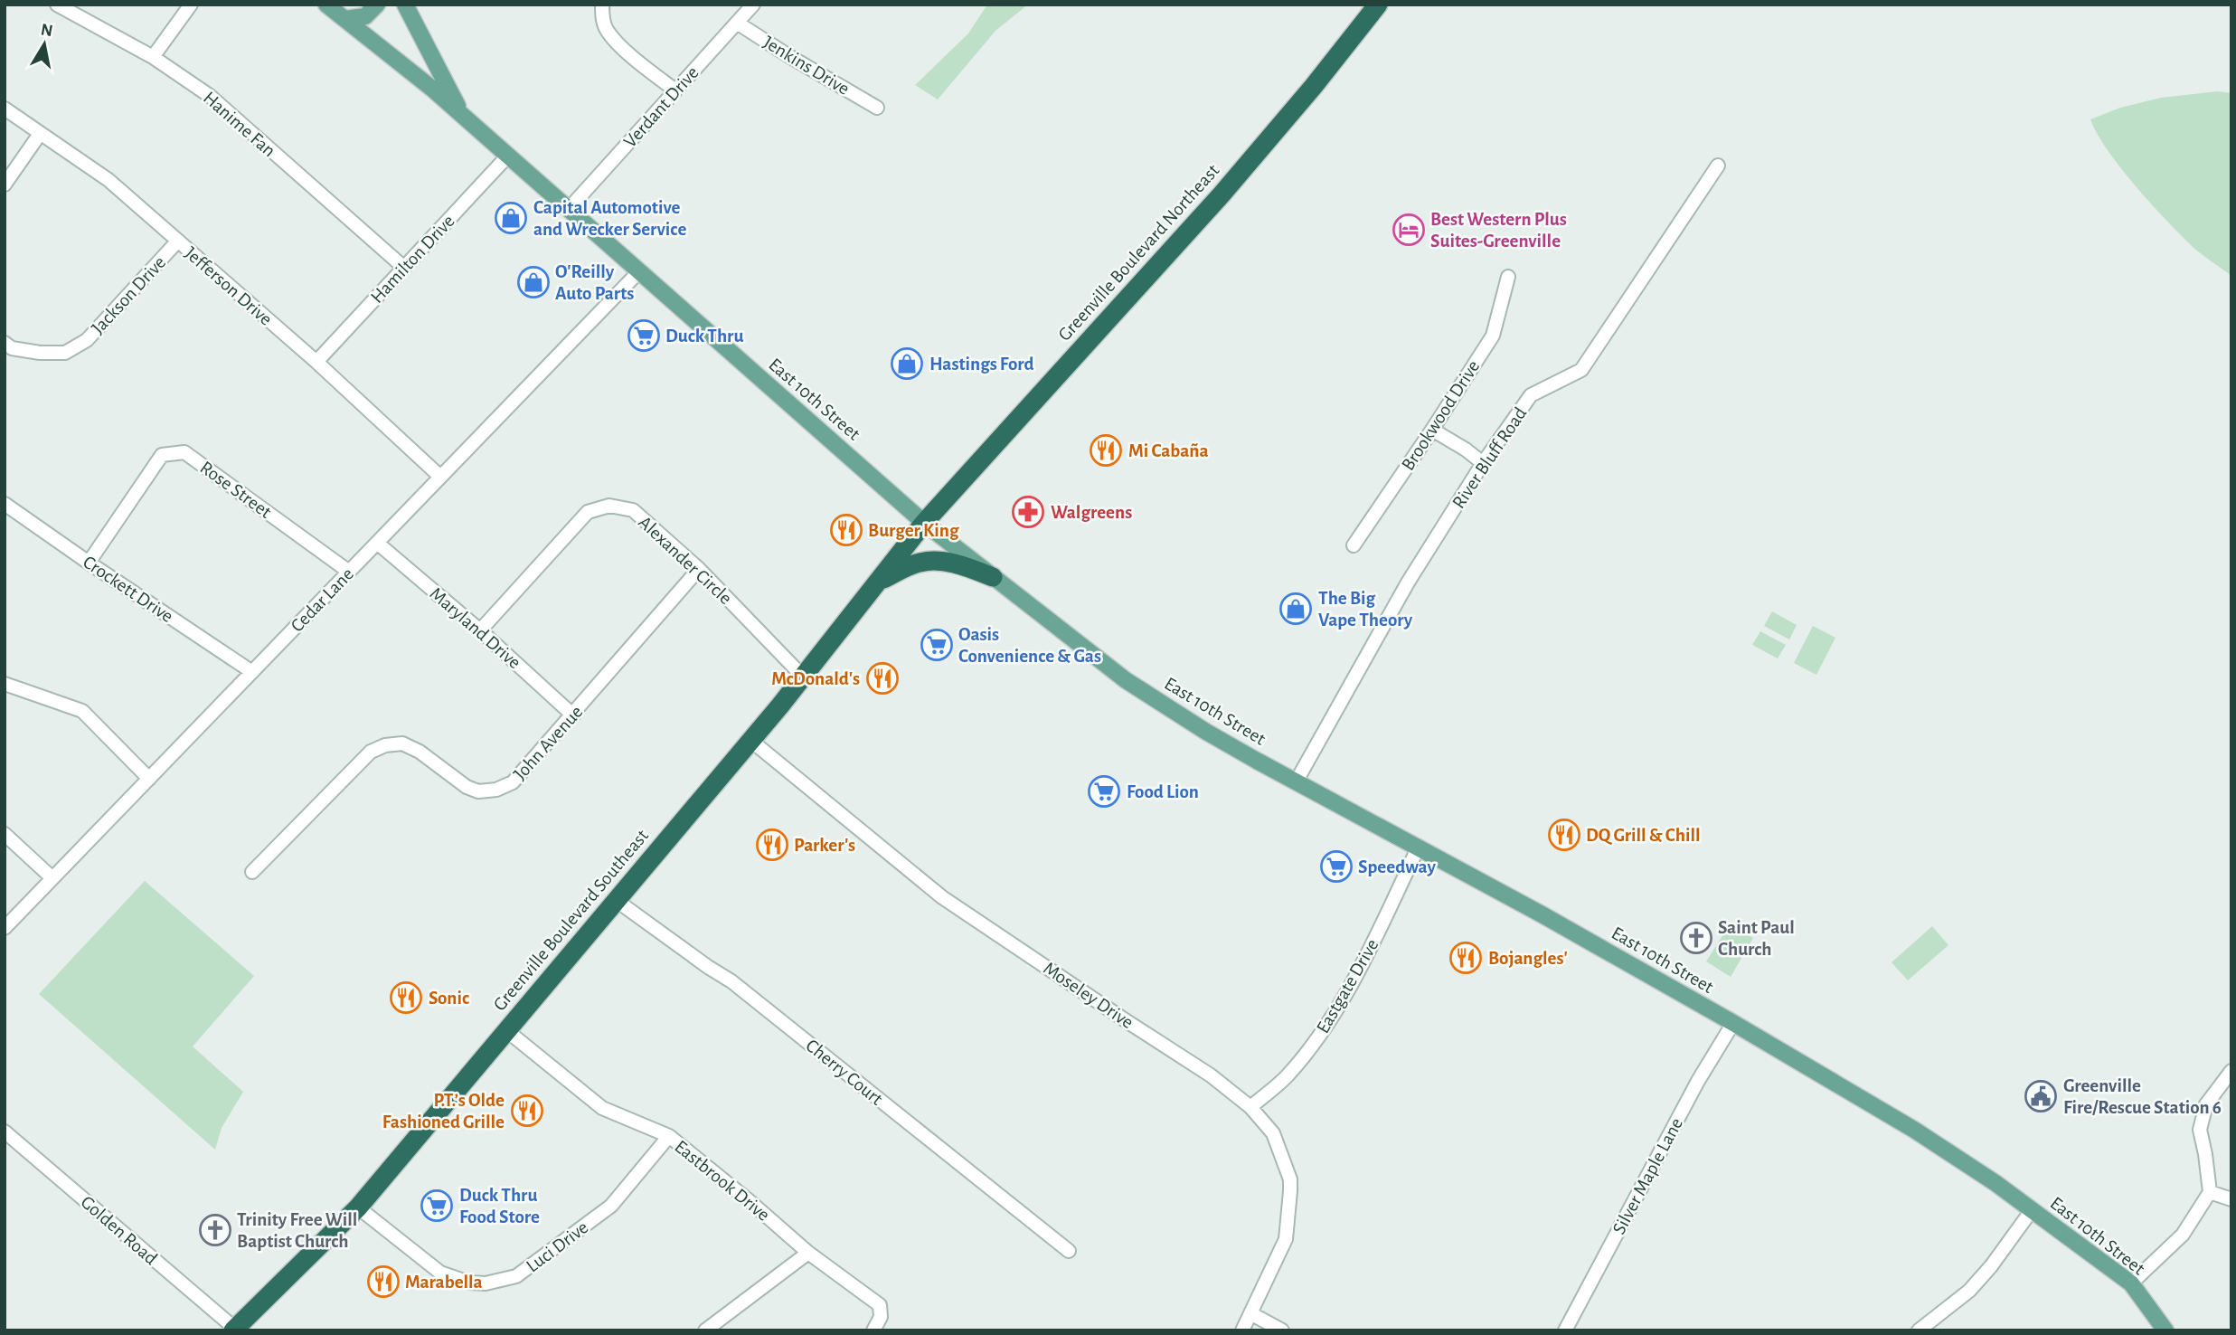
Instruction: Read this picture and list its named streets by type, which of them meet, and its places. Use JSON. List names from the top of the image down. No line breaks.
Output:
{"streets":{"highway":["Greenville Boulevard Northeast","Greenville Boulevard Southeast"],"main road":["East 10th Street"],"street":["Jenkins Drive","Verdant Drive","Hanime Fan","Hamilton Drive","Jefferson Drive","Jackson Drive","Brookwood Drive","River Bluff Road","Rose Street","Alexander Circle","Crockett Drive","Cedar Lane","Maryland Drive","John Avenue","Eastgate Drive","Moseley Drive","Cherry Court","Silver Maple Lane","Eastbrook Drive","Golden Road","Luci Drive"]},"crossings":[["Jenkins Drive","Verdant Drive"],["Verdant Drive","East 10th Street"],["Hanime Fan","Hamilton Drive"],["Greenville Boulevard Northeast","East 10th Street"],["Greenville Boulevard Northeast","Greenville Boulevard Southeast"],["Hamilton Drive","Jefferson Drive"],["Hamilton Drive","East 10th Street"],["Jefferson Drive","Jackson Drive"],["Jefferson Drive","Cedar Lane"],["East 10th Street","River Bluff Road"],["East 10th Street","Cedar Lane"],["East 10th Street","Greenville Boulevard Southeast"],["East 10th Street","Eastgate Drive"],["East 10th Street","Silver Maple Lane"],["Rose Street","Crockett Drive"],["Rose Street","Cedar Lane"],["Alexander Circle","Maryland Drive"],["Alexander Circle","John Avenue"],["Alexander Circle","Greenville Boulevard Southeast"],["Crockett Drive","Cedar Lane"],["Cedar Lane","Maryland Drive"],["Maryland Drive","John Avenue"],["Greenville Boulevard Southeast","Moseley Drive"],["Greenville Boulevard Southeast","Cherry Court"],["Greenville Boulevard Southeast","Eastbrook Drive"],["Greenville Boulevard Southeast","Golden Road"],["Greenville Boulevard Southeast","Luci Drive"],["Eastgate Drive","Moseley Drive"],["Eastbrook Drive","Luci Drive"]],"places":{"shop":["Capital Automotive and Wrecker Service","O'Reilly Auto Parts","Hastings Ford","The Big Vape Theory"],"hotel":["Best Western Plus Suites-Greenville"],"supermarket":["Duck Thru","Oasis Convenience & Gas","Food Lion","Speedway","Duck Thru Food Store"],"restaurant":["Mi Cabaña","Burger King","McDonald's","DQ Grill & Chill","Parker's","Bojangles'","Sonic","P.T.’s Olde Fashioned Grille","Marabella"],"pharmacy":["Walgreens"],"church":["Saint Paul Church","Trinity Free Will Baptist Church"],"public building":["Greenville Fire/Rescue Station 6"]},"north":"top"}
